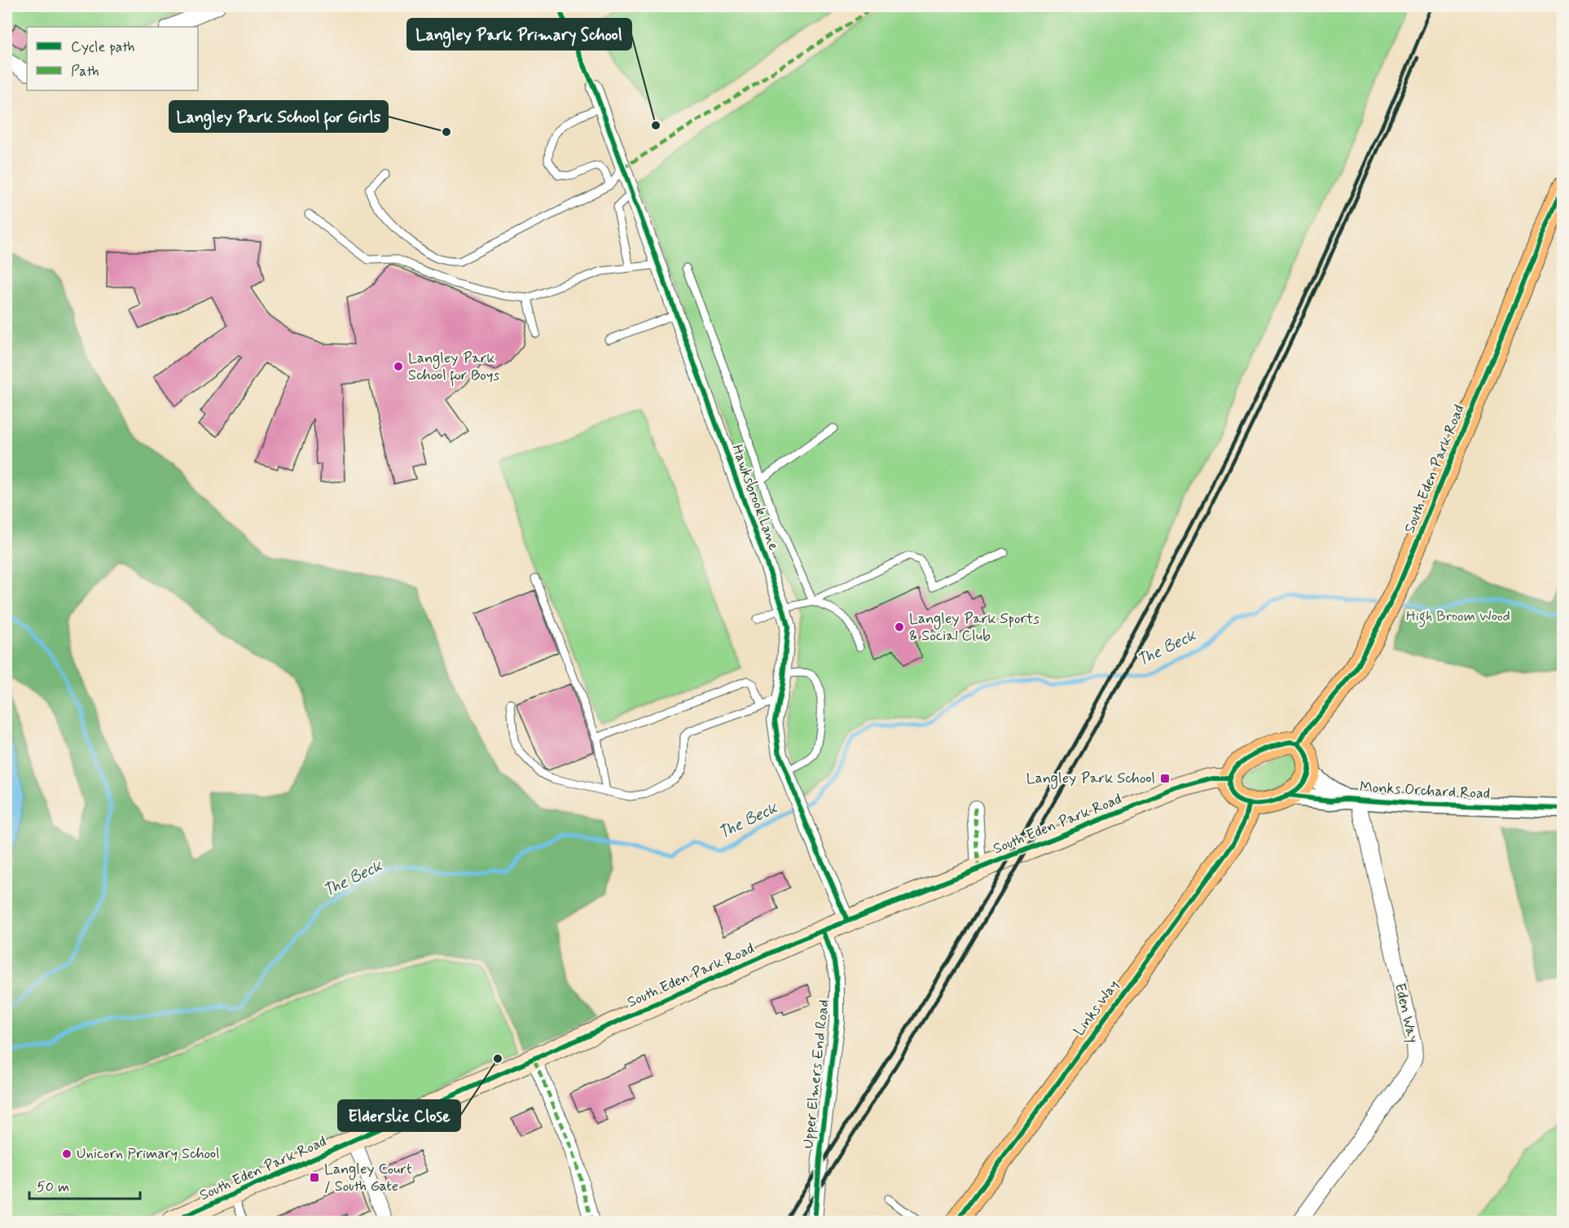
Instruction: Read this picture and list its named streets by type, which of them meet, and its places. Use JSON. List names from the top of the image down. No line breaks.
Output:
{"streets":{"main road":["South Eden Park Road","Links Way"],"street":["Hawksbrook Lane","Monks Orchard Road","Eden Way","Upper Elmers End Road"]},"crossings":[["South Eden Park Road","Hawksbrook Lane"],["South Eden Park Road","Monks Orchard Road"],["South Eden Park Road","Links Way"],["South Eden Park Road","Upper Elmers End Road"],["Monks Orchard Road","Links Way"],["Monks Orchard Road","Eden Way"]],"water":["The Beck"],"parks":["High Broom Wood"],"places":{"other":["Langley Park Primary School","Langley Park School for Girls","Langley Park School for Boys","Langley Park Sports & Social Club","Elderslie Close","Unicorn Primary School"],"transit":["Langley Park School","Langley Court / South Gate"]},"legend":["Cycle path","Path"],"scale_bar":"50 m"}
